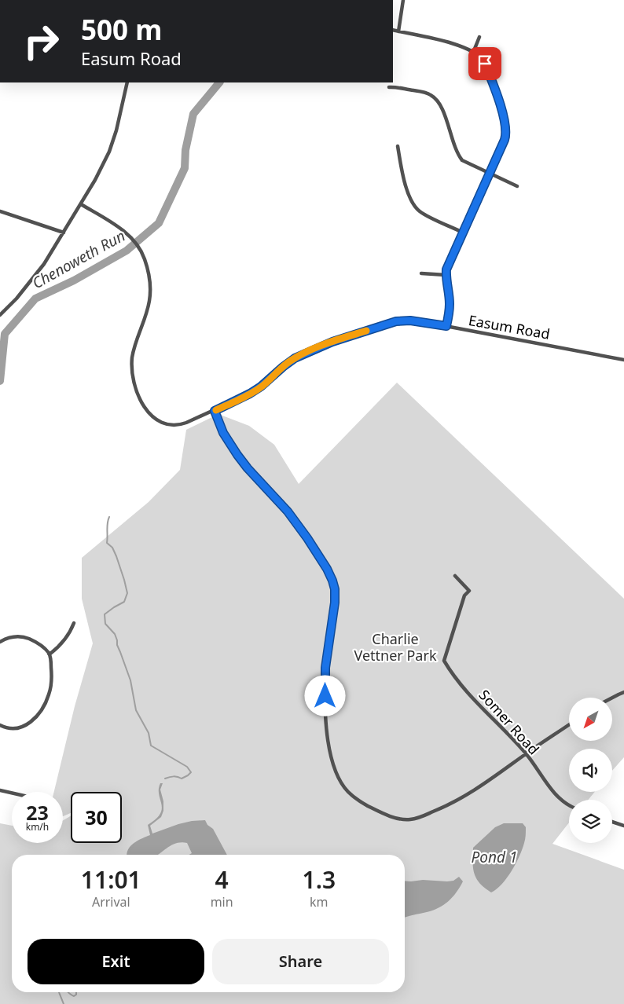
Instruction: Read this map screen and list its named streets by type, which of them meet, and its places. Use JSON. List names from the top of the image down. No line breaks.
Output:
{"streets":{"street":["Easum Road","Somer Road"]},"water":["Chenoweth Run","Pond 1"],"parks":["Charlie Vettner Park"],"north":"bottom left","page":{"turn":["500 m","Easum Road"],"speed":"23 km/h","limit":"30","eta":["11:01","Arrival","4","min","1.3","km"],"buttons":["Exit","Share"]}}
